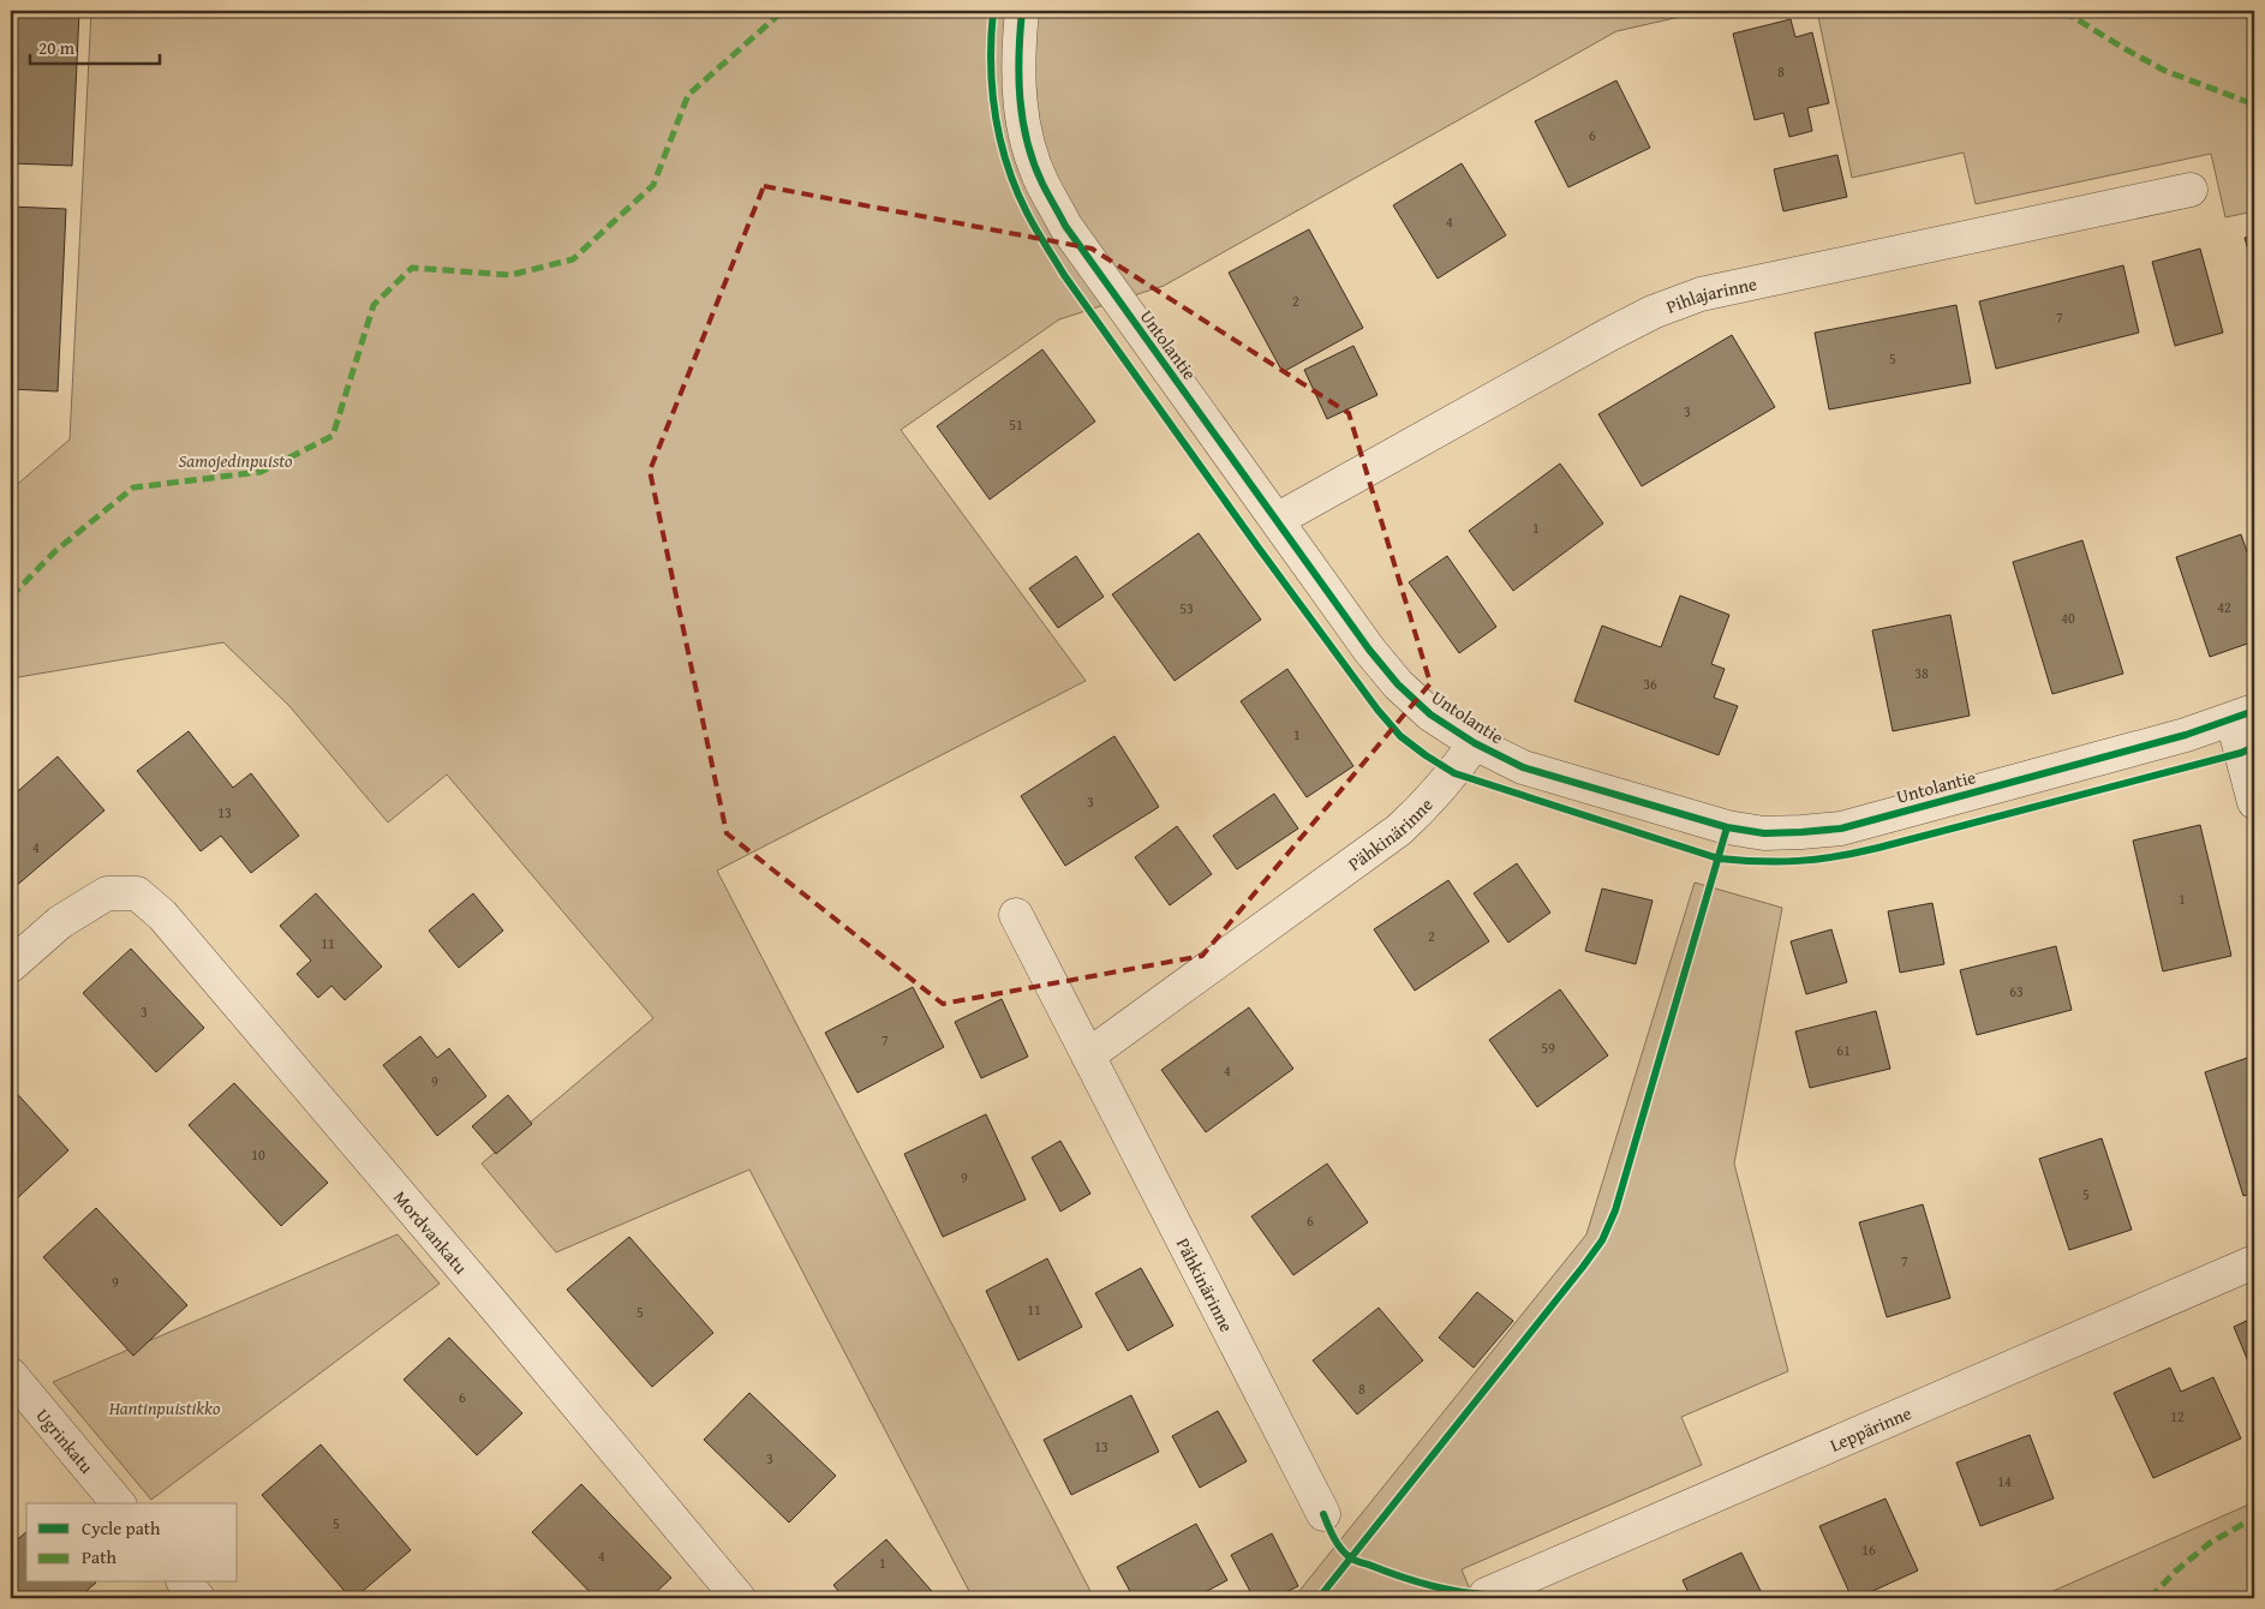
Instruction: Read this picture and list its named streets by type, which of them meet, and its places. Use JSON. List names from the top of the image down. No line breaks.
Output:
{"streets":{"street":["Pihlajarinne","Untolantie","Pähkinärinne","Mordvankatu","Leppärinne","Ugrinkatu"]},"crossings":[["Pihlajarinne","Untolantie"],["Untolantie","Pähkinärinne"]],"parks":["Samojedinpuisto","Hantinpuistikko"],"house_numbers":["8","6","4","2","7","5","3","51","1","42","53","40","38","36","1","3","13","4","1","2","11","63","3","7","59","61","4","9","10","9","5","6","7","9","11","5","8","6","12","13","3","14","5","16","4","1"],"legend":["Cycle path","Path"],"scale_bar":"20 m"}
